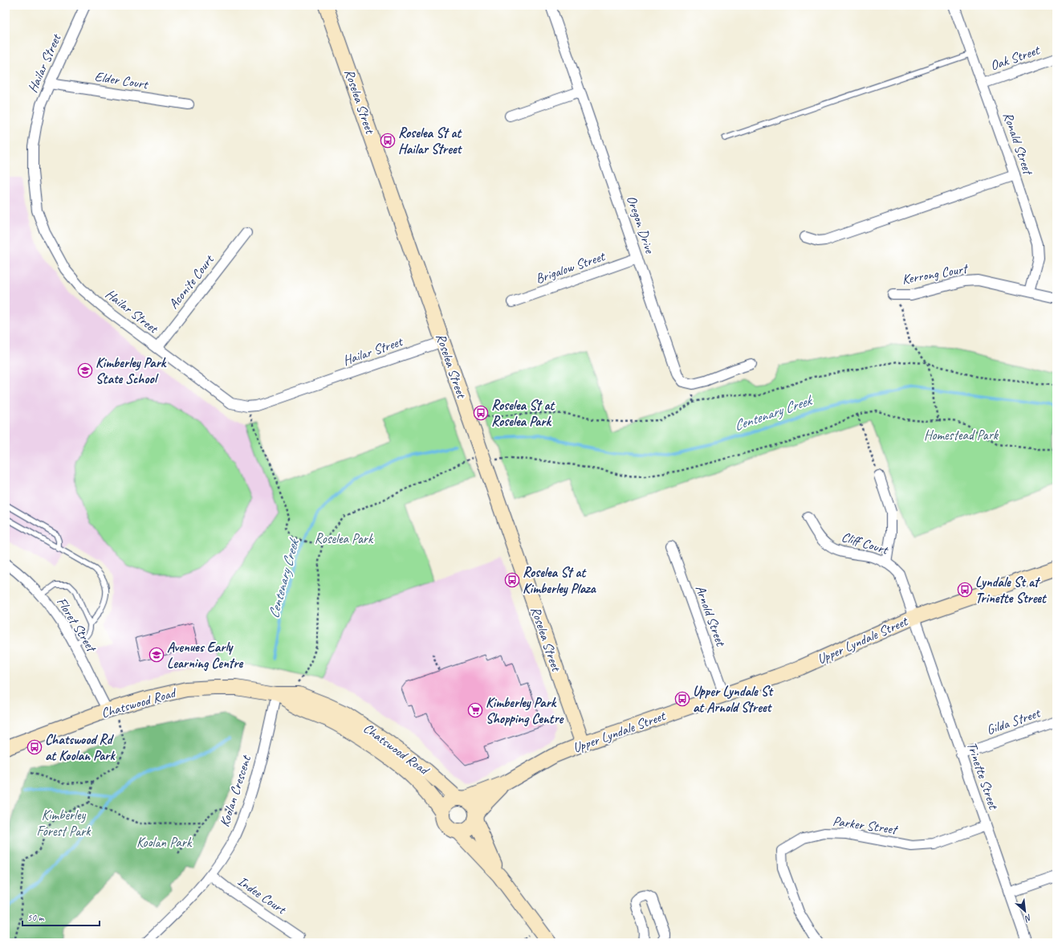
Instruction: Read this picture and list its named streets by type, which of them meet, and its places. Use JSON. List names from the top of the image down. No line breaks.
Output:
{"streets":{"street":["Oak Street","Hailar Street","Elder Court","Roselea Street","Ronald Street","Oregon Drive","Brigalow Street","Kerrong Court","Aconite Court","Cliff Court","Arnold Street","Floret Street","Upper Lyndale Street","Chatswood Road","Gilda Street","Trinette Street","Koolan Crescent","Parker Street","Indee Court"]},"crossings":[["Oak Street","Ronald Street"],["Hailar Street","Elder Court"],["Hailar Street","Roselea Street"],["Hailar Street","Aconite Court"],["Roselea Street","Upper Lyndale Street"],["Ronald Street","Kerrong Court"],["Oregon Drive","Brigalow Street"],["Cliff Court","Upper Lyndale Street"],["Cliff Court","Trinette Street"],["Arnold Street","Upper Lyndale Street"],["Floret Street","Chatswood Road"],["Upper Lyndale Street","Chatswood Road"],["Upper Lyndale Street","Trinette Street"],["Chatswood Road","Koolan Crescent"],["Gilda Street","Trinette Street"],["Trinette Street","Parker Street"],["Koolan Crescent","Indee Court"]],"water":["Centenary Creek"],"parks":["Homestead Park","Roselea Park","Kimberley Forest Park","Koolan Park"],"places":{"bus stop":["Roselea St at Hailar Street","Roselea St at Roselea Park","Roselea St at Kimberley Plaza","Lyndale St at Trinette Street","Upper Lyndale St at Arnold Street","Chatswood Rd at Koolan Park"],"school or university":["Kimberley Park State School","Avenues Early Learning Centre"],"supermarket":["Kimberley Park Shopping Centre"]},"scale_bar":"50 m","north":"bottom right"}
